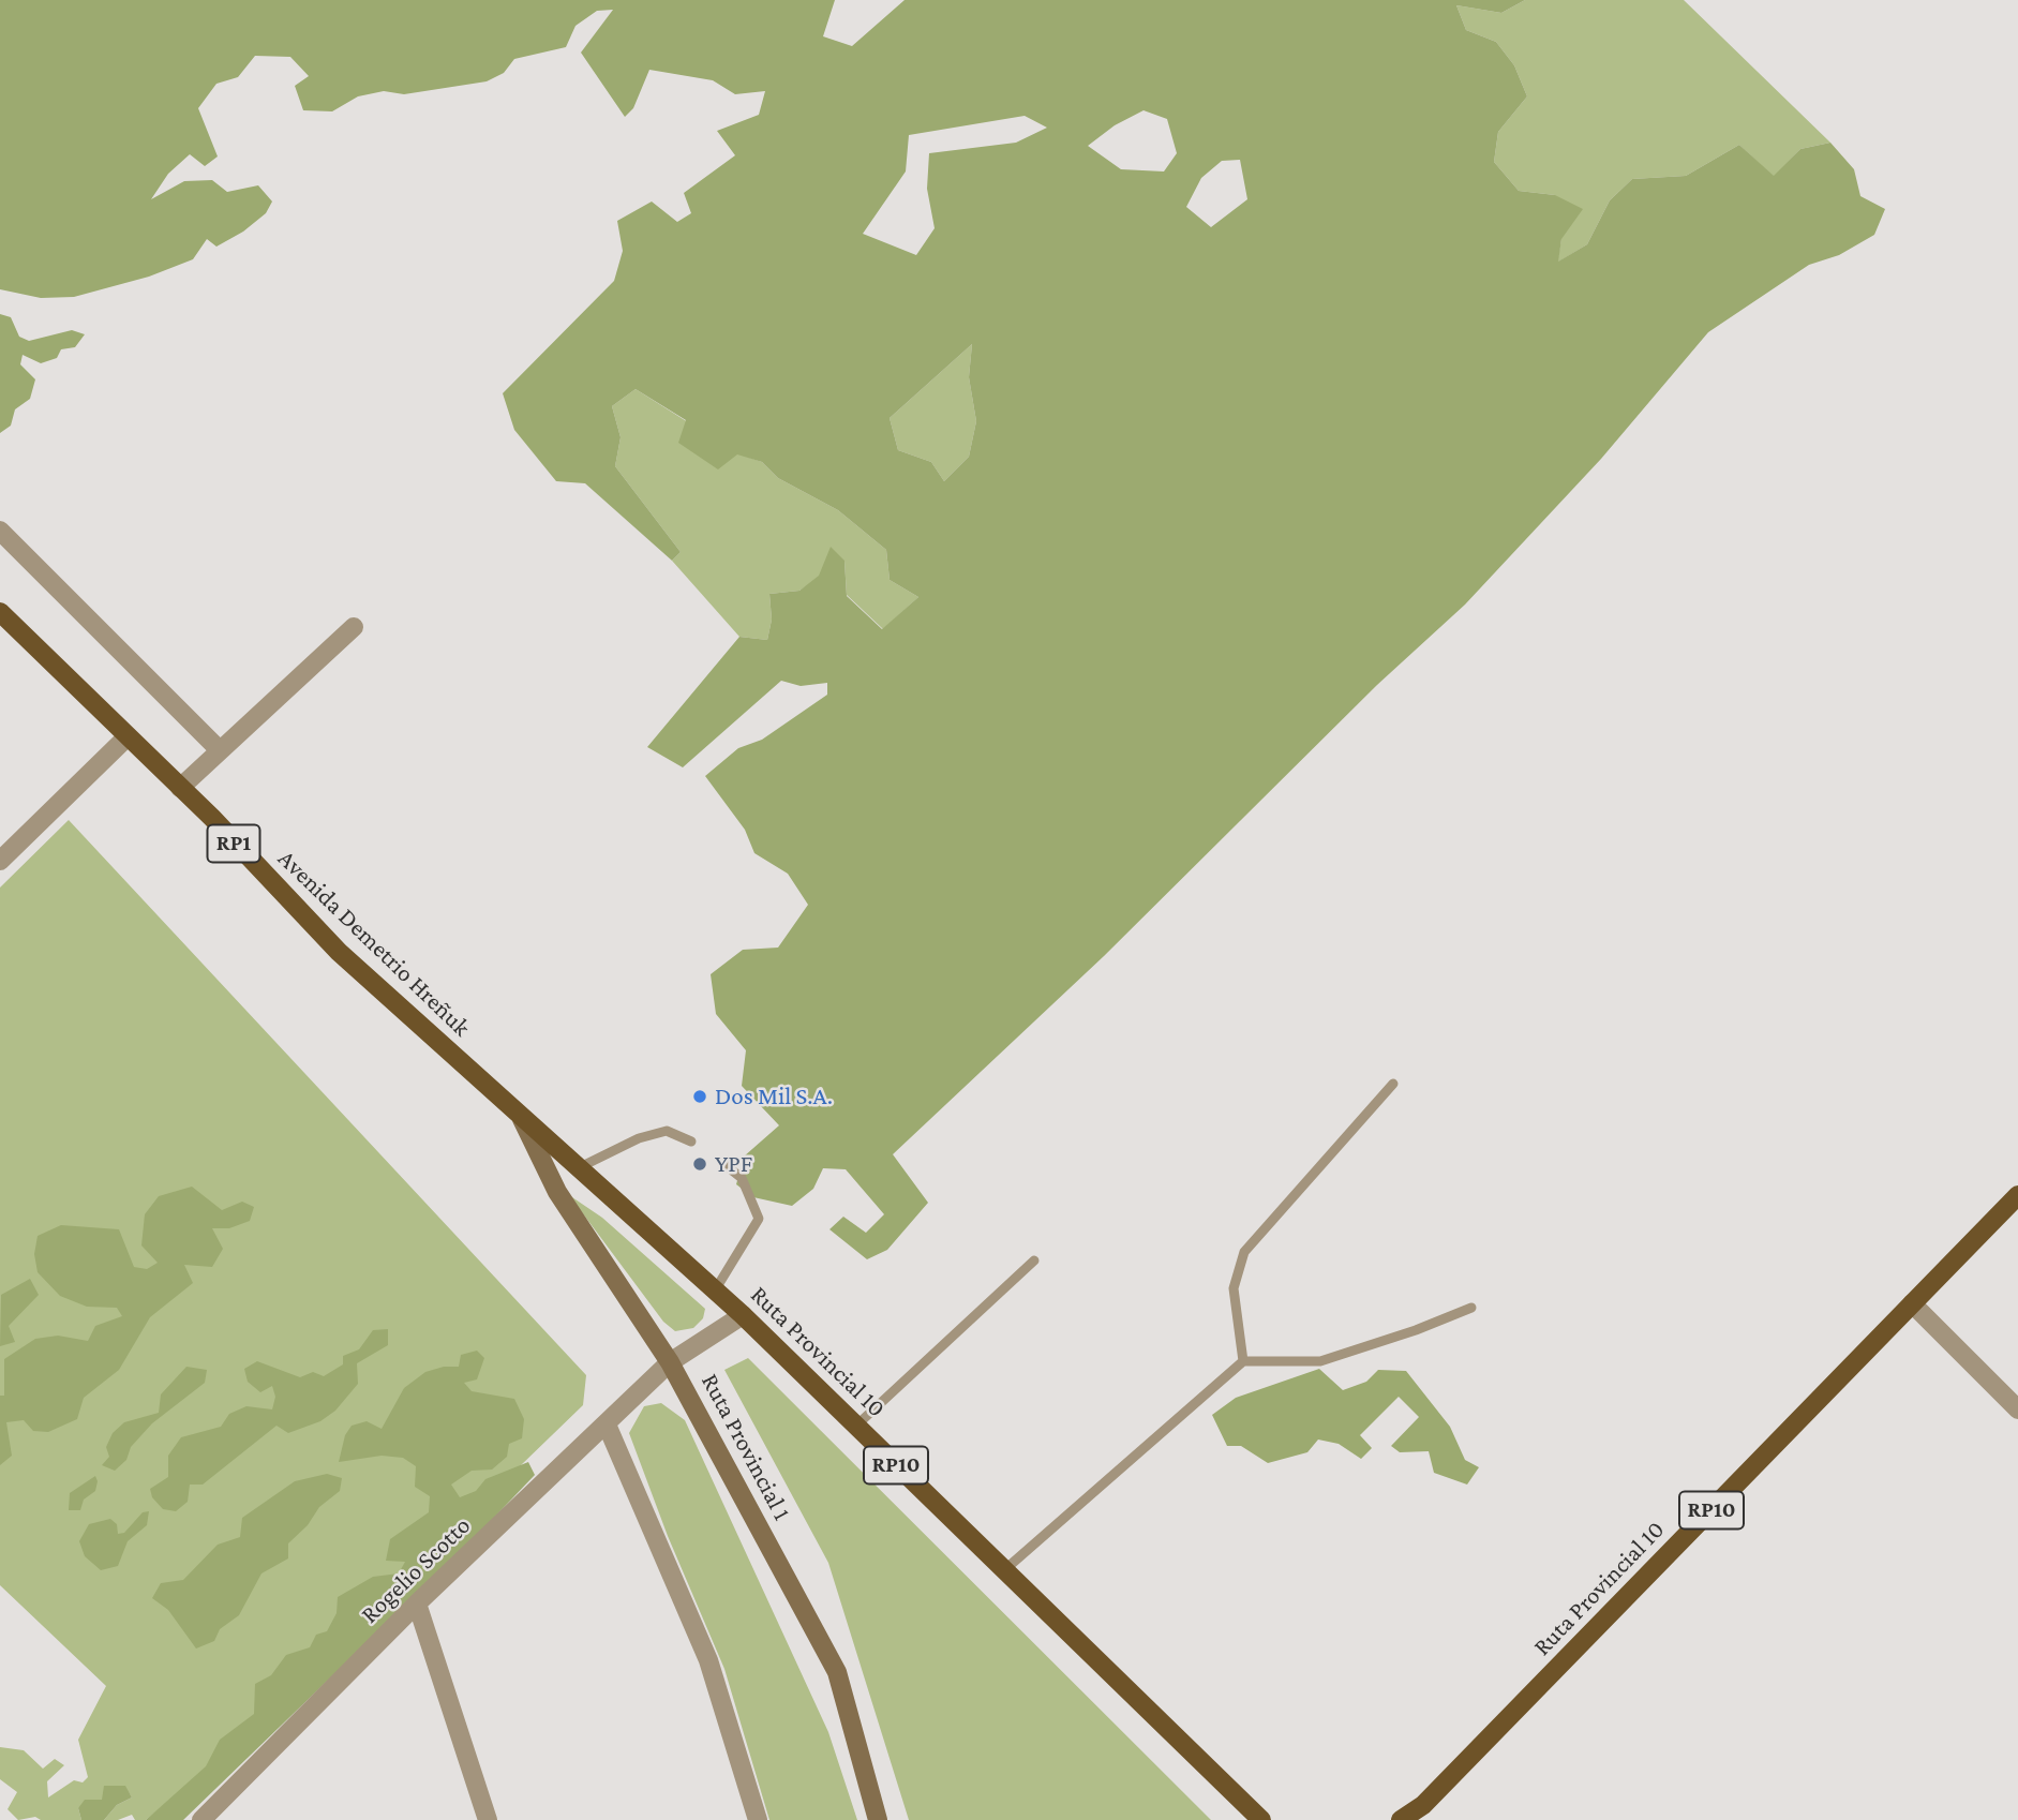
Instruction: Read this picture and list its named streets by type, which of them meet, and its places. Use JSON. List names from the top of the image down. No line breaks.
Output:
{"streets":{"main road":["RP1","Avenida Demetrio Hreñuk","Ruta Provincial 10","Ruta Provincial 1","RP10"],"street":["Rogelio Scotto"]},"crossings":[["Avenida Demetrio Hreñuk","Ruta Provincial 10"],["Avenida Demetrio Hreñuk","Ruta Provincial 1"],["Ruta Provincial 10","Ruta Provincial 1"],["Ruta Provincial 10","Rogelio Scotto"],["Ruta Provincial 1","Rogelio Scotto"]],"places":["Dos Mil S.A.","YPF"]}
